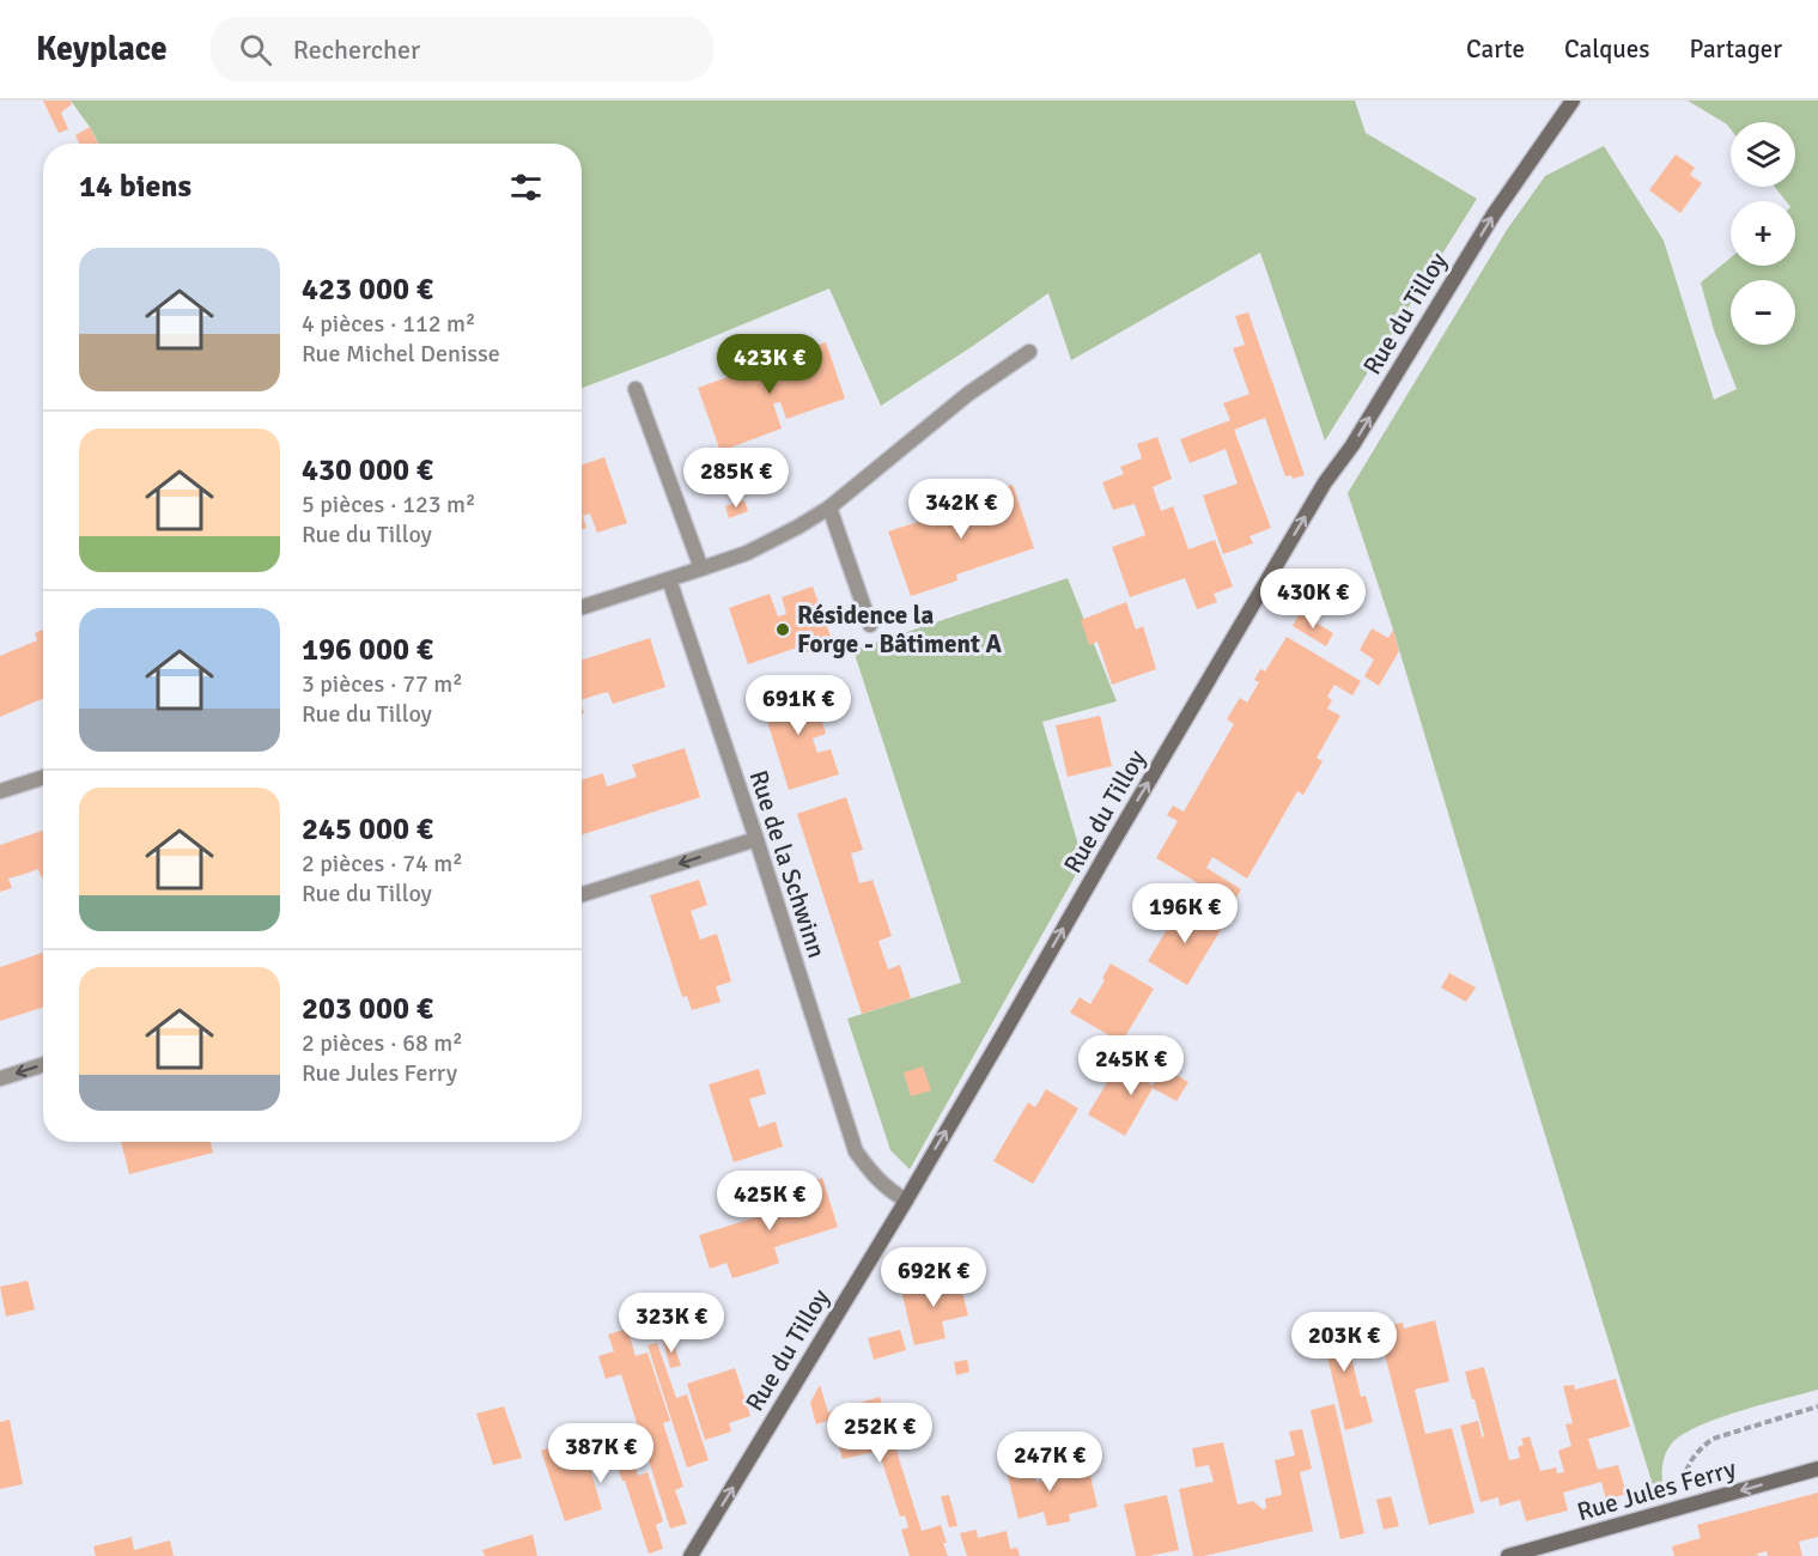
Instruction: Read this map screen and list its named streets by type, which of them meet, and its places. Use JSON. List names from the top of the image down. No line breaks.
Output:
{"streets":{"street":["Rue du Tilloy","Rue de la Schwinn","Rue Jules Ferry"]},"crossings":[["Rue du Tilloy","Rue de la Schwinn"]],"one_way":["Rue du Tilloy","Rue Jules Ferry"],"places":["Résidence la Forge - Bâtiment A"],"page":{"header":"Keyplace","search":"Rechercher","nav":["Carte","Calques","Partager"],"map_buttons":["+","−"],"heading":"14 biens","list":[{"name":"423 000 €","note":"4 pièces · 112 m² · Rue Michel Denisse"},{"name":"430 000 €","note":"5 pièces · 123 m² · Rue du Tilloy"},{"name":"196 000 €","note":"3 pièces · 77 m² · Rue du Tilloy"},{"name":"245 000 €","note":"2 pièces · 74 m² · Rue du Tilloy"},{"name":"203 000 €","note":"2 pièces · 68 m² · Rue Jules Ferry"}],"price":["423K €","285K €","342K €","430K €","691K €","196K €","245K €","425K €","692K €","323K €","203K €","252K €","387K €","247K €"]}}
